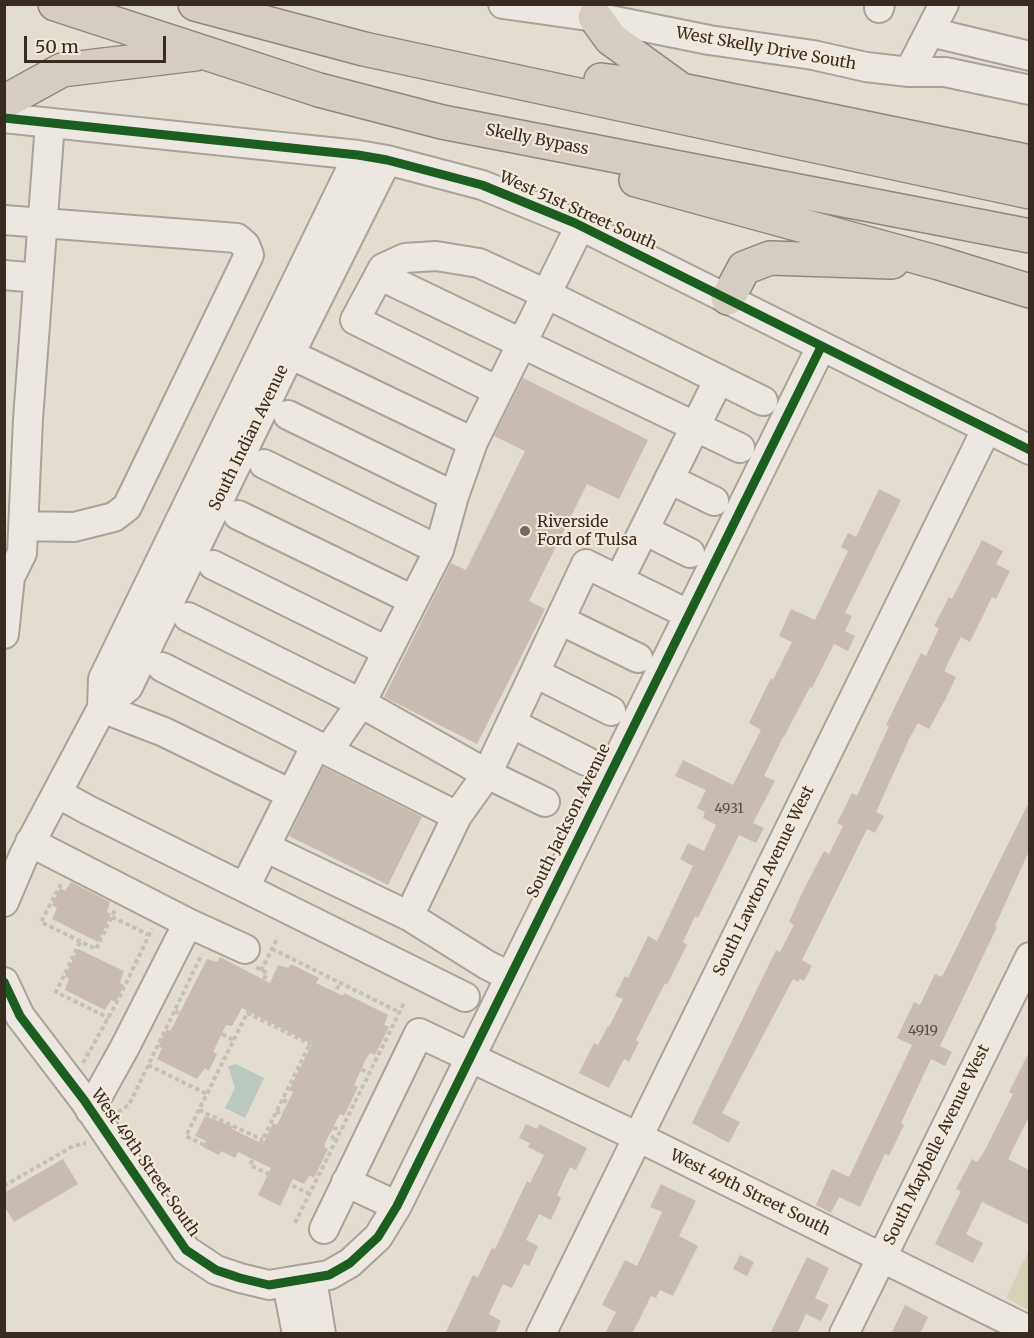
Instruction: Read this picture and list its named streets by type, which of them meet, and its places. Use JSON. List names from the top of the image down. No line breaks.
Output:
{"streets":{"highway":["Skelly Bypass"],"street":["West Skelly Drive South","West 51st Street South","South Indian Avenue","South Jackson Avenue","South Lawton Avenue West","South Maybelle Avenue West","West 49th Street South"]},"crossings":[["West 51st Street South","South Indian Avenue"],["West 51st Street South","South Jackson Avenue"],["West 51st Street South","South Lawton Avenue West"],["South Jackson Avenue","West 49th Street South"],["South Lawton Avenue West","West 49th Street South"],["South Maybelle Avenue West","West 49th Street South"]],"places":["Riverside Ford of Tulsa"],"house_numbers":["4931","4919"],"scale_bar":"50 m"}
